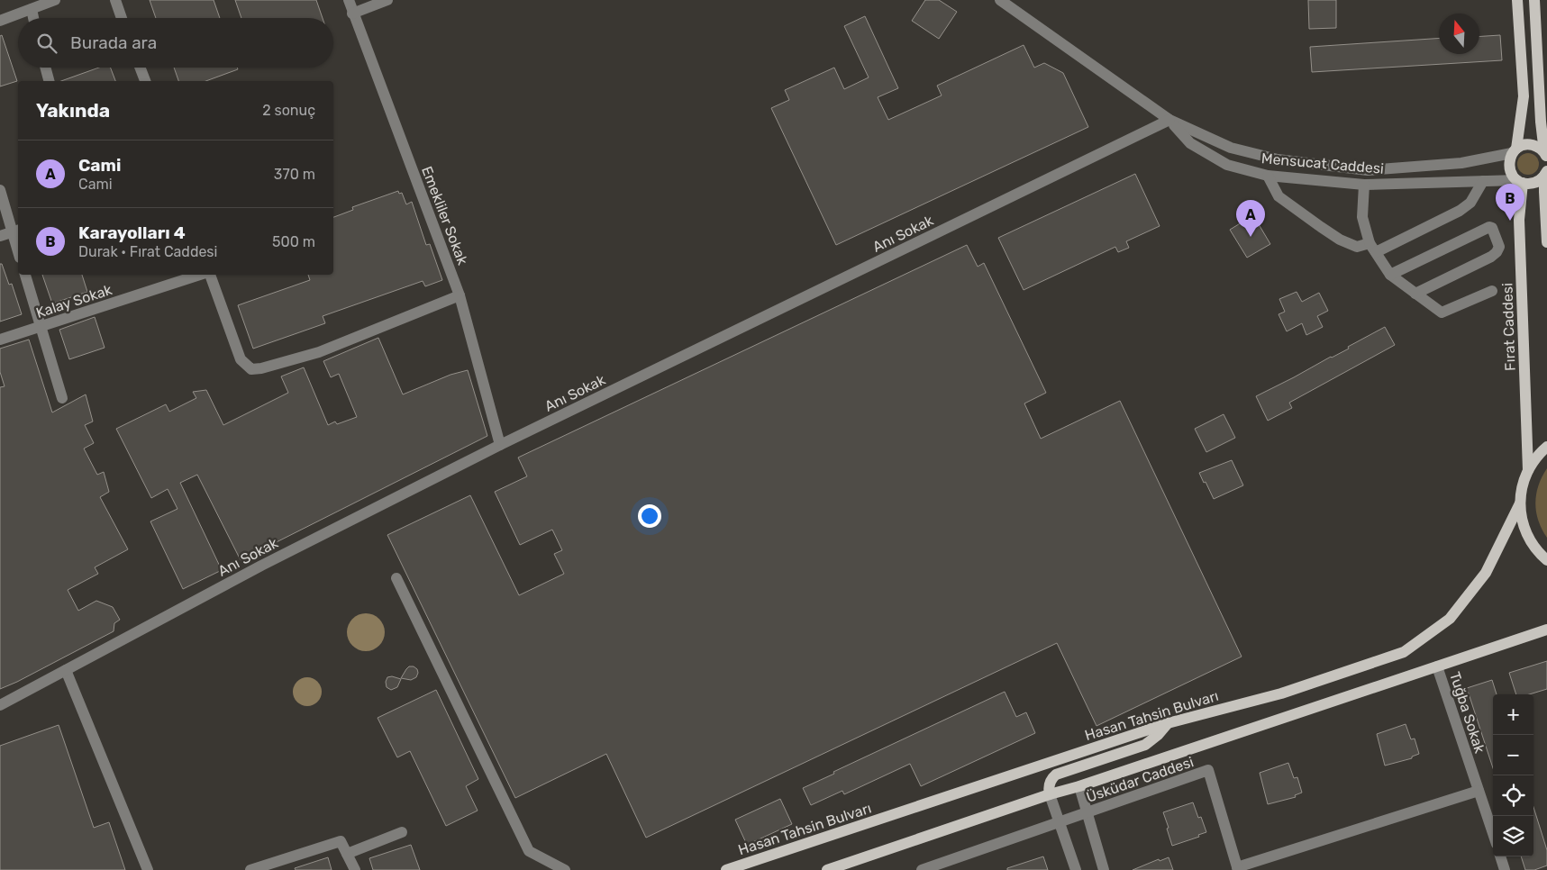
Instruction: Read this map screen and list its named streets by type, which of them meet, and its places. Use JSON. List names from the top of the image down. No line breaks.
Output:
{"streets":{"main road":["Fırat Caddesi","Hasan Tahsin Bulvarı"],"street":["Mensucat Caddesi","Emekliler Sokak","Anı Sokak","Kalay Sokak","Tuğba Sokak","Üsküdar Caddesi"]},"crossings":[["Mensucat Caddesi","Anı Sokak"],["Mensucat Caddesi","Fırat Caddesi"],["Emekliler Sokak","Anı Sokak"]],"north":"top","page":{"search":"Burada ara","heading":["Yakında","2 sonuç"],"list":[{"mark":"A","name":"Cami","note":"Cami","value":"370 m"},{"mark":"B","name":"Karayolları 4","note":"Durak · Fırat Caddesi","value":"500 m"}],"pins":["B","A"],"map_buttons":["+","−"]}}
